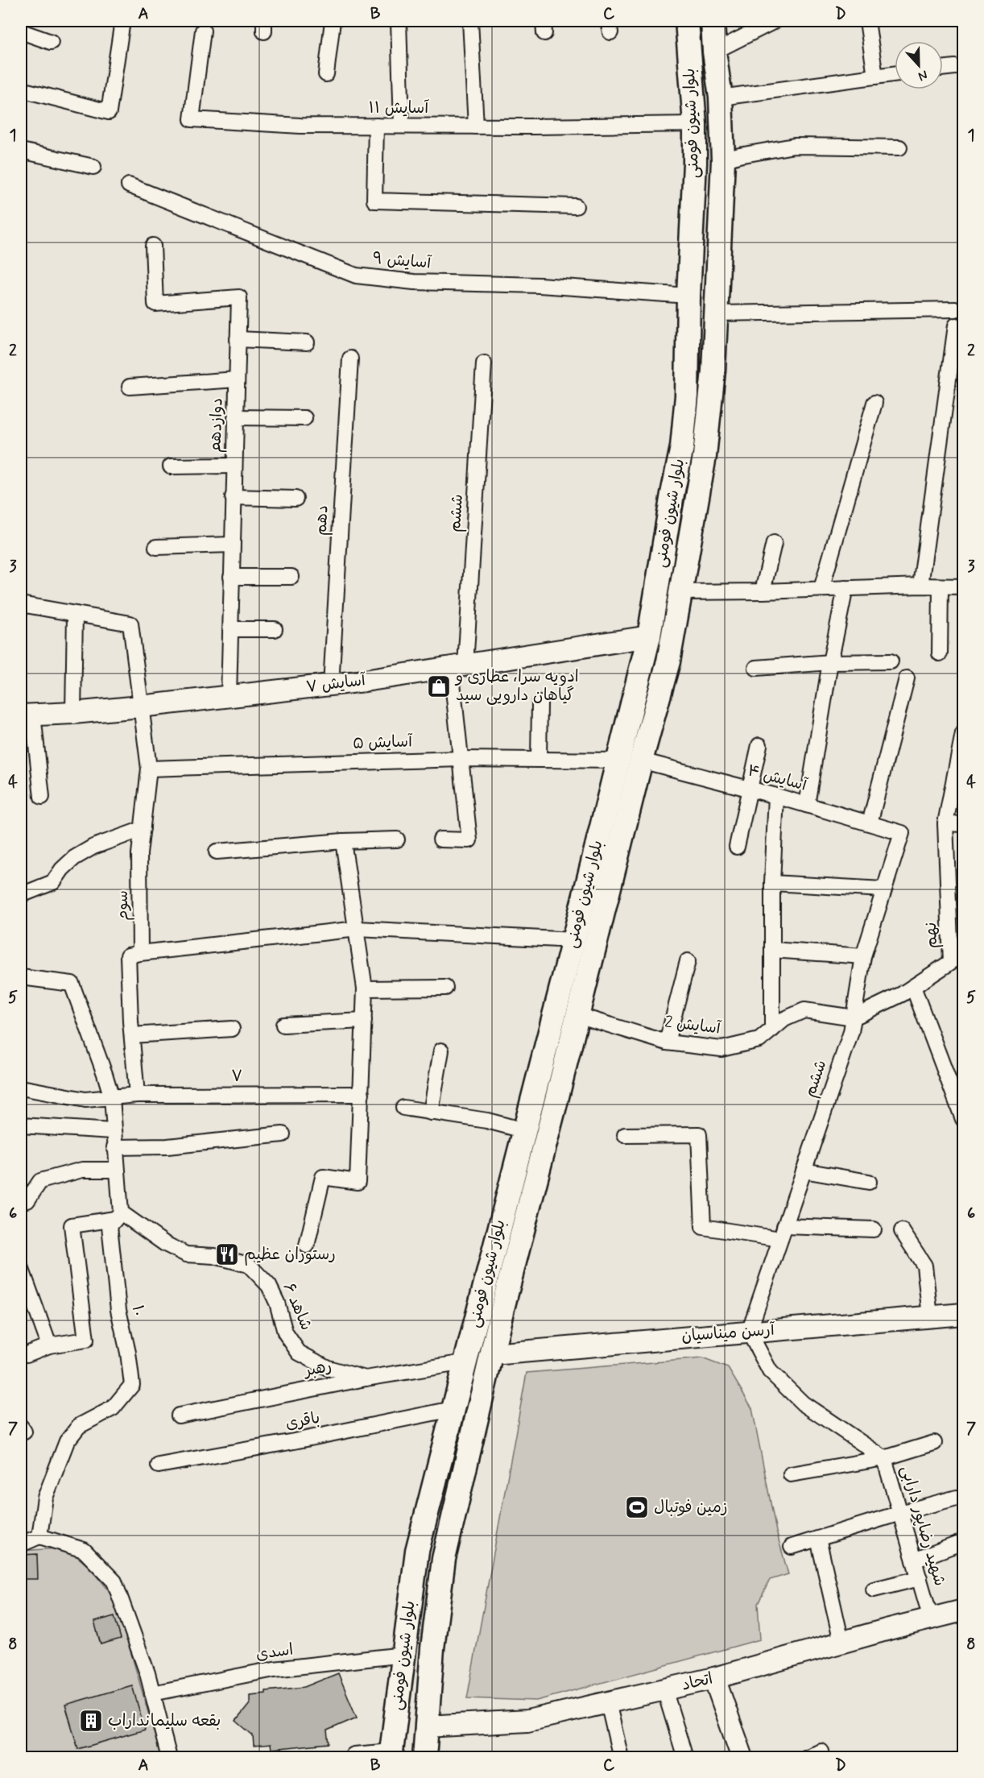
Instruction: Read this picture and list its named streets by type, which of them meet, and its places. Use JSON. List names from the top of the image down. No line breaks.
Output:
{"streets":{"main road":["بلوار شیون فومنی"],"street":["آسایش ۱۱","آسایش ۹","دوازدهم","ششم","دهم","آسایش ۷","آسایش ۵","آسایش ۴","سوم","نهم","آسایش 2","۷","شاهد ۶","۱۰","آرسن میناسیان","رهبر","باقری","شهید رضاپور دارابی","اسدی","اتحاد"]},"crossings":[["آسایش ۱۱","بلوار شیون فومنی"],["بلوار شیون فومنی","آسایش ۹"],["بلوار شیون فومنی","آسایش ۷"],["بلوار شیون فومنی","آسایش ۵"],["بلوار شیون فومنی","آسایش ۴"],["بلوار شیون فومنی","آسایش 2"],["بلوار شیون فومنی","آرسن میناسیان"],["بلوار شیون فومنی","رهبر"],["بلوار شیون فومنی","باقری"],["بلوار شیون فومنی","اسدی"],["بلوار شیون فومنی","اتحاد"],["دوازدهم","آسایش ۷"],["ششم","آسایش ۷"],["ششم","آسایش ۵"],["ششم","آسایش ۴"],["ششم","نهم"],["ششم","آسایش 2"],["ششم","آرسن میناسیان"],["ششم","شهید رضاپور دارابی"],["دهم","آسایش ۷"],["آسایش ۷","سوم"],["آسایش ۵","سوم"],["نهم","آسایش 2"],["۷","۱۰"],["شاهد ۶","۱۰"],["شاهد ۶","رهبر"],["آرسن میناسیان","شهید رضاپور دارابی"],["شهید رضاپور دارابی","اتحاد"]],"places":{"shop":["ادویه سرا، عطاری و گیاهان دارویی سید"],"restaurant":["رستوران عظیم"],"sports":["زمین فوتبال"],"building":["بقعه سلیمانداراب"]},"north":"bottom","grid":{"columns":["A","B","C","D"],"rows":["1","2","3","4","5","6","7","8"]}}
